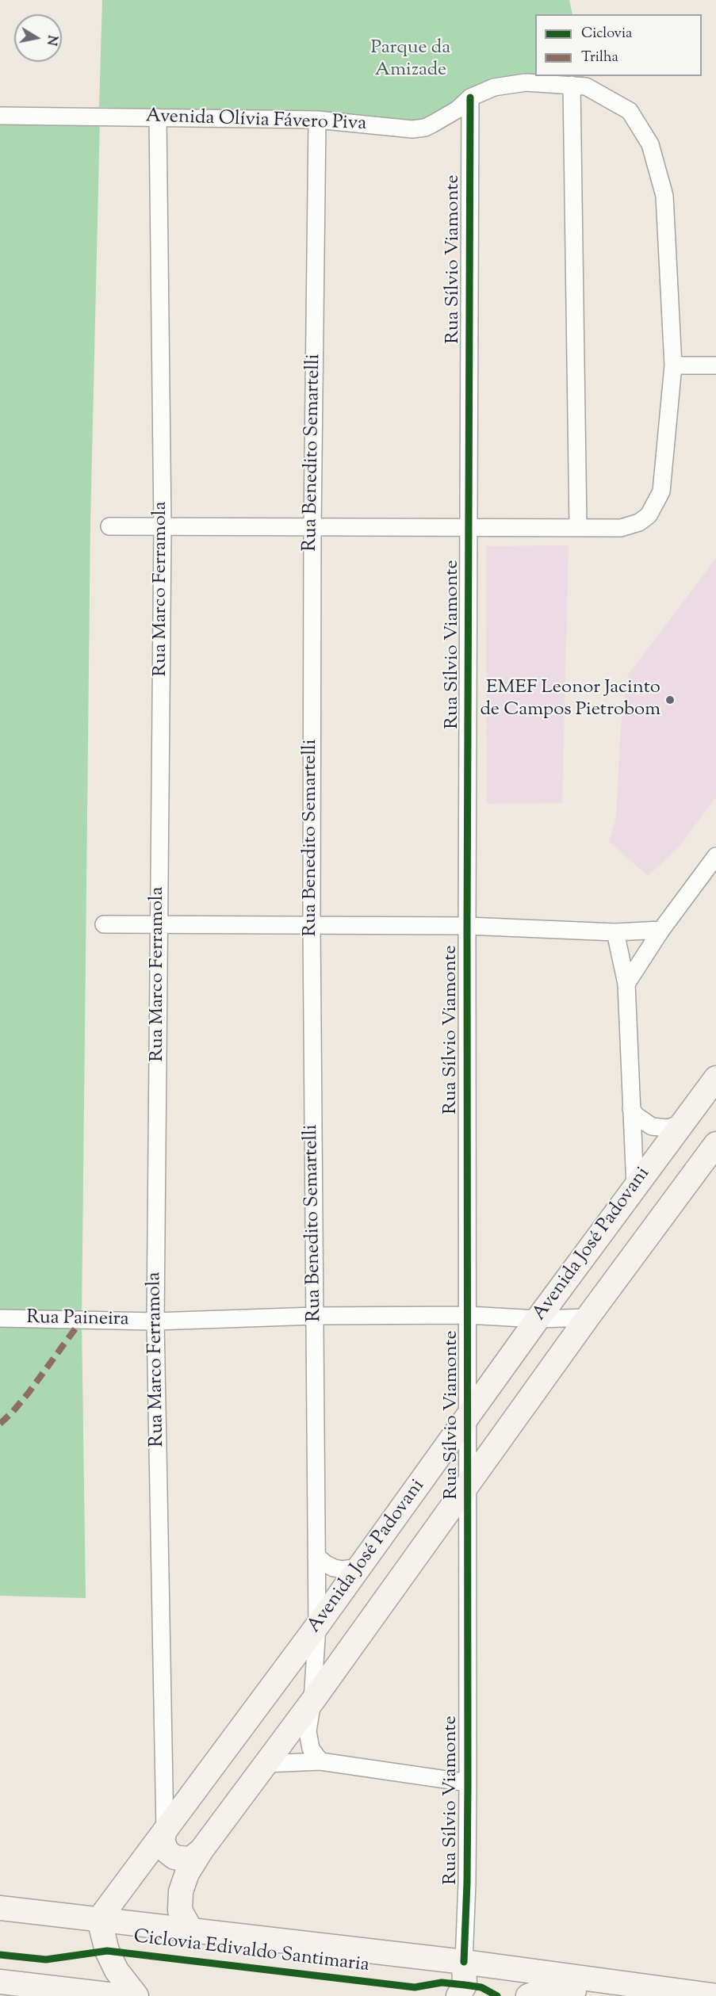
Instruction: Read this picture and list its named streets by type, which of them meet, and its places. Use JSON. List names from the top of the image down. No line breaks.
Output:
{"streets":{"street":["Avenida Olívia Fávero Piva","Rua Sílvio Viamonte","Rua Benedito Semartelli","Rua Marco Ferramola","Avenida José Padovani","Rua Paineira"],"cycle path":["Ciclovia Edivaldo Santimaria"]},"crossings":[["Avenida Olívia Fávero Piva","Rua Sílvio Viamonte"],["Avenida Olívia Fávero Piva","Rua Benedito Semartelli"],["Avenida Olívia Fávero Piva","Rua Marco Ferramola"],["Rua Sílvio Viamonte","Avenida José Padovani"],["Rua Sílvio Viamonte","Rua Paineira"],["Rua Benedito Semartelli","Avenida José Padovani"],["Rua Benedito Semartelli","Rua Paineira"],["Rua Marco Ferramola","Avenida José Padovani"],["Rua Marco Ferramola","Rua Paineira"],["Avenida José Padovani","Rua Paineira"]],"parks":["Parque da Amizade"],"places":["EMEF Leonor Jacinto de Campos Pietrobom"],"legend":["Ciclovia","Trilha"],"north":"right"}
